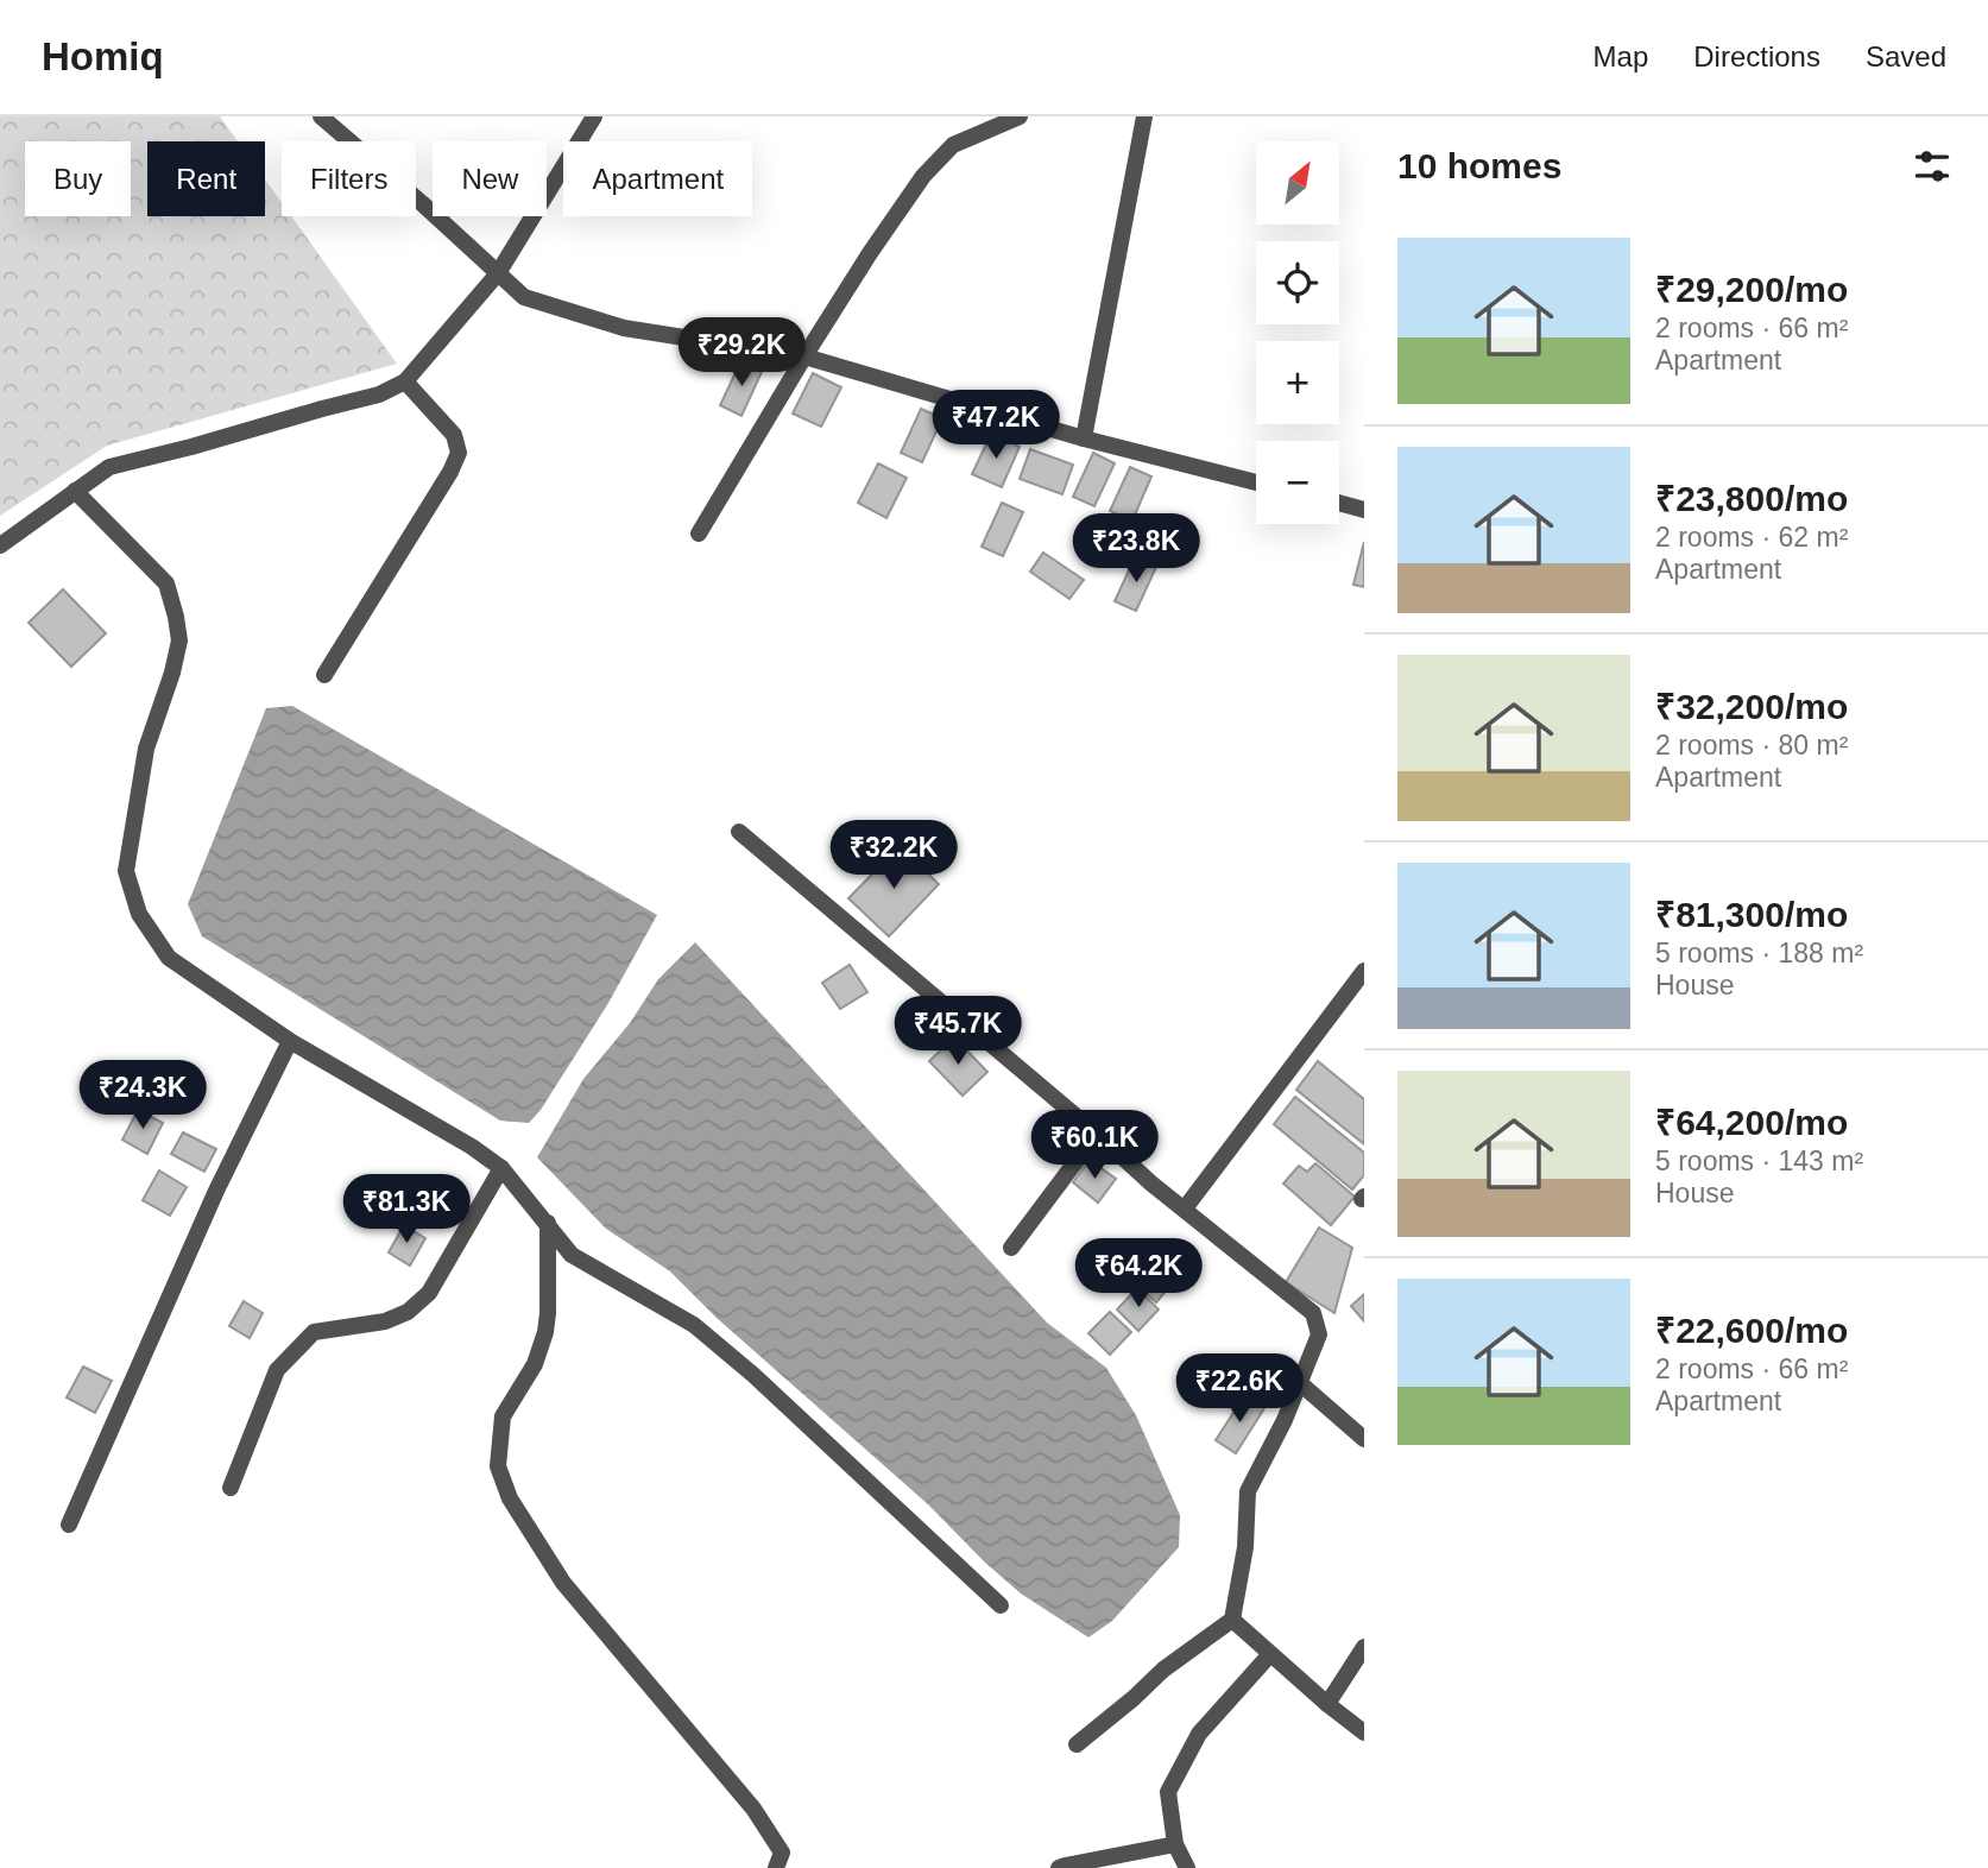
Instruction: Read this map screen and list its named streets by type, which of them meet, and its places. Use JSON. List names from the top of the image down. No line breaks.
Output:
{"north":"top right","page":{"header":"Homiq","nav":["Map","Directions","Saved"],"heading":"10 homes","map_buttons":["+","−"],"chip":["Buy","Rent","Filters","New","Apartment"],"list":[{"name":"₹29,200/mo","note":"2 rooms · 66 m² · Apartment"},{"name":"₹23,800/mo","note":"2 rooms · 62 m² · Apartment"},{"name":"₹32,200/mo","note":"2 rooms · 80 m² · Apartment"},{"name":"₹81,300/mo","note":"5 rooms · 188 m² · House"},{"name":"₹64,200/mo","note":"5 rooms · 143 m² · House"},{"name":"₹22,600/mo","note":"2 rooms · 66 m² · Apartment"}],"price":["₹29.2K","₹47.2K","₹23.8K","₹32.2K","₹45.7K","₹24.3K","₹60.1K","₹81.3K","₹64.2K","₹22.6K"]}}
